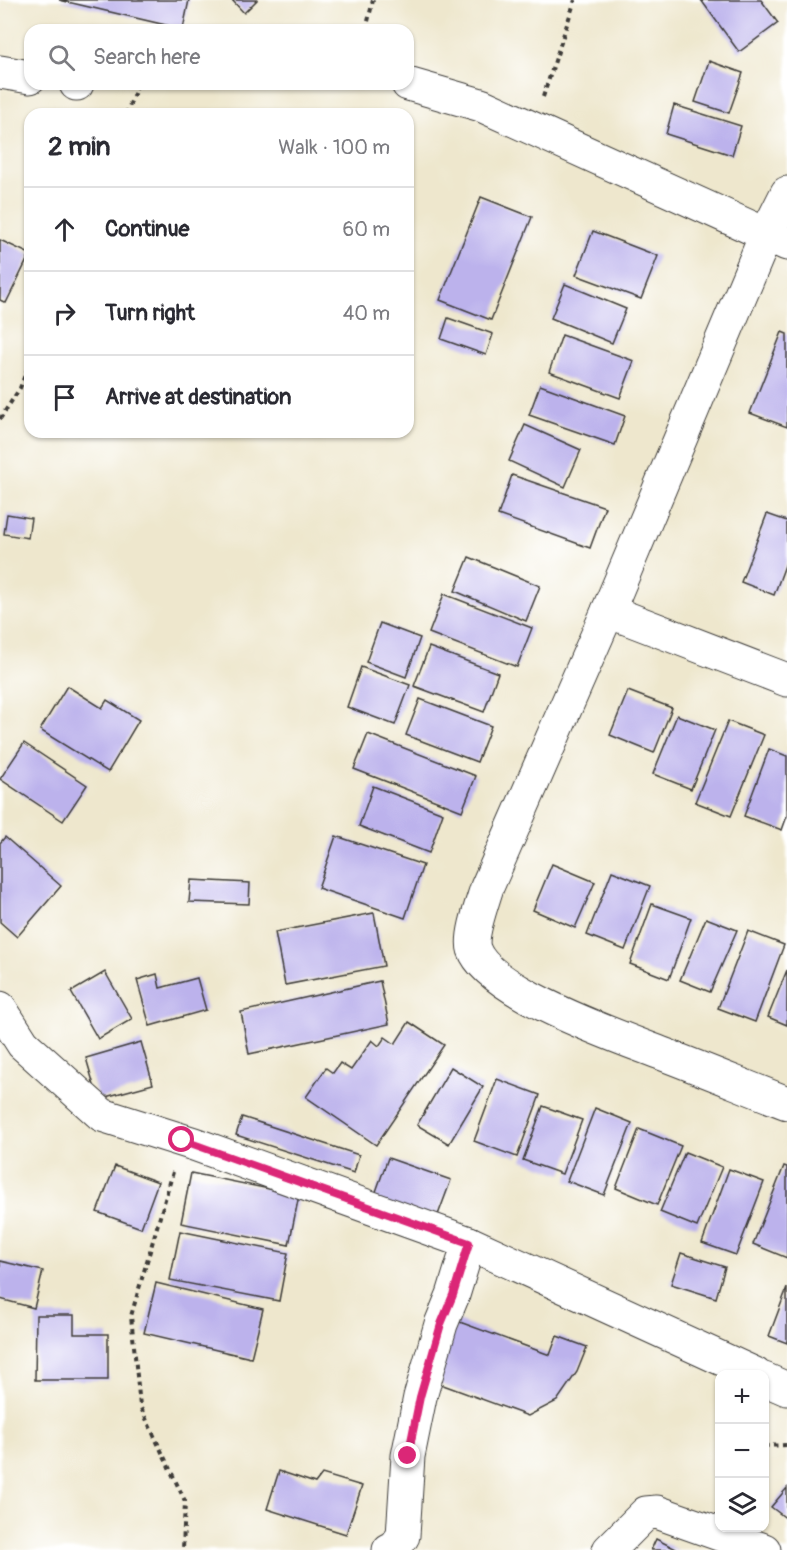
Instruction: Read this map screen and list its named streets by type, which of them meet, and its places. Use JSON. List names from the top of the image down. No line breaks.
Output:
{"page":{"search":"Search here","heading":["2 min","Walk · 100 m"],"list":[["Continue","60 m"],["Turn right","40 m"],"Arrive at destination"],"map_buttons":["+","−"]}}
